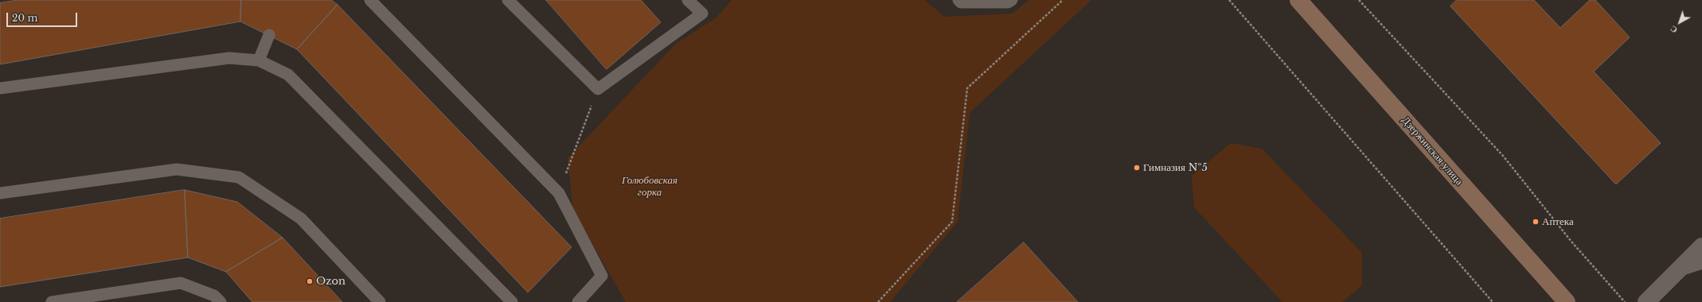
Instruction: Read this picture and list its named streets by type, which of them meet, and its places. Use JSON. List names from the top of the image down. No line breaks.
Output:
{"streets":{"main road":["Дзержинская улица"]},"parks":["Голюбовская горка"],"places":["Гимназия №5","Аптека","Ozon"],"scale_bar":"20 m","north":"bottom left"}
